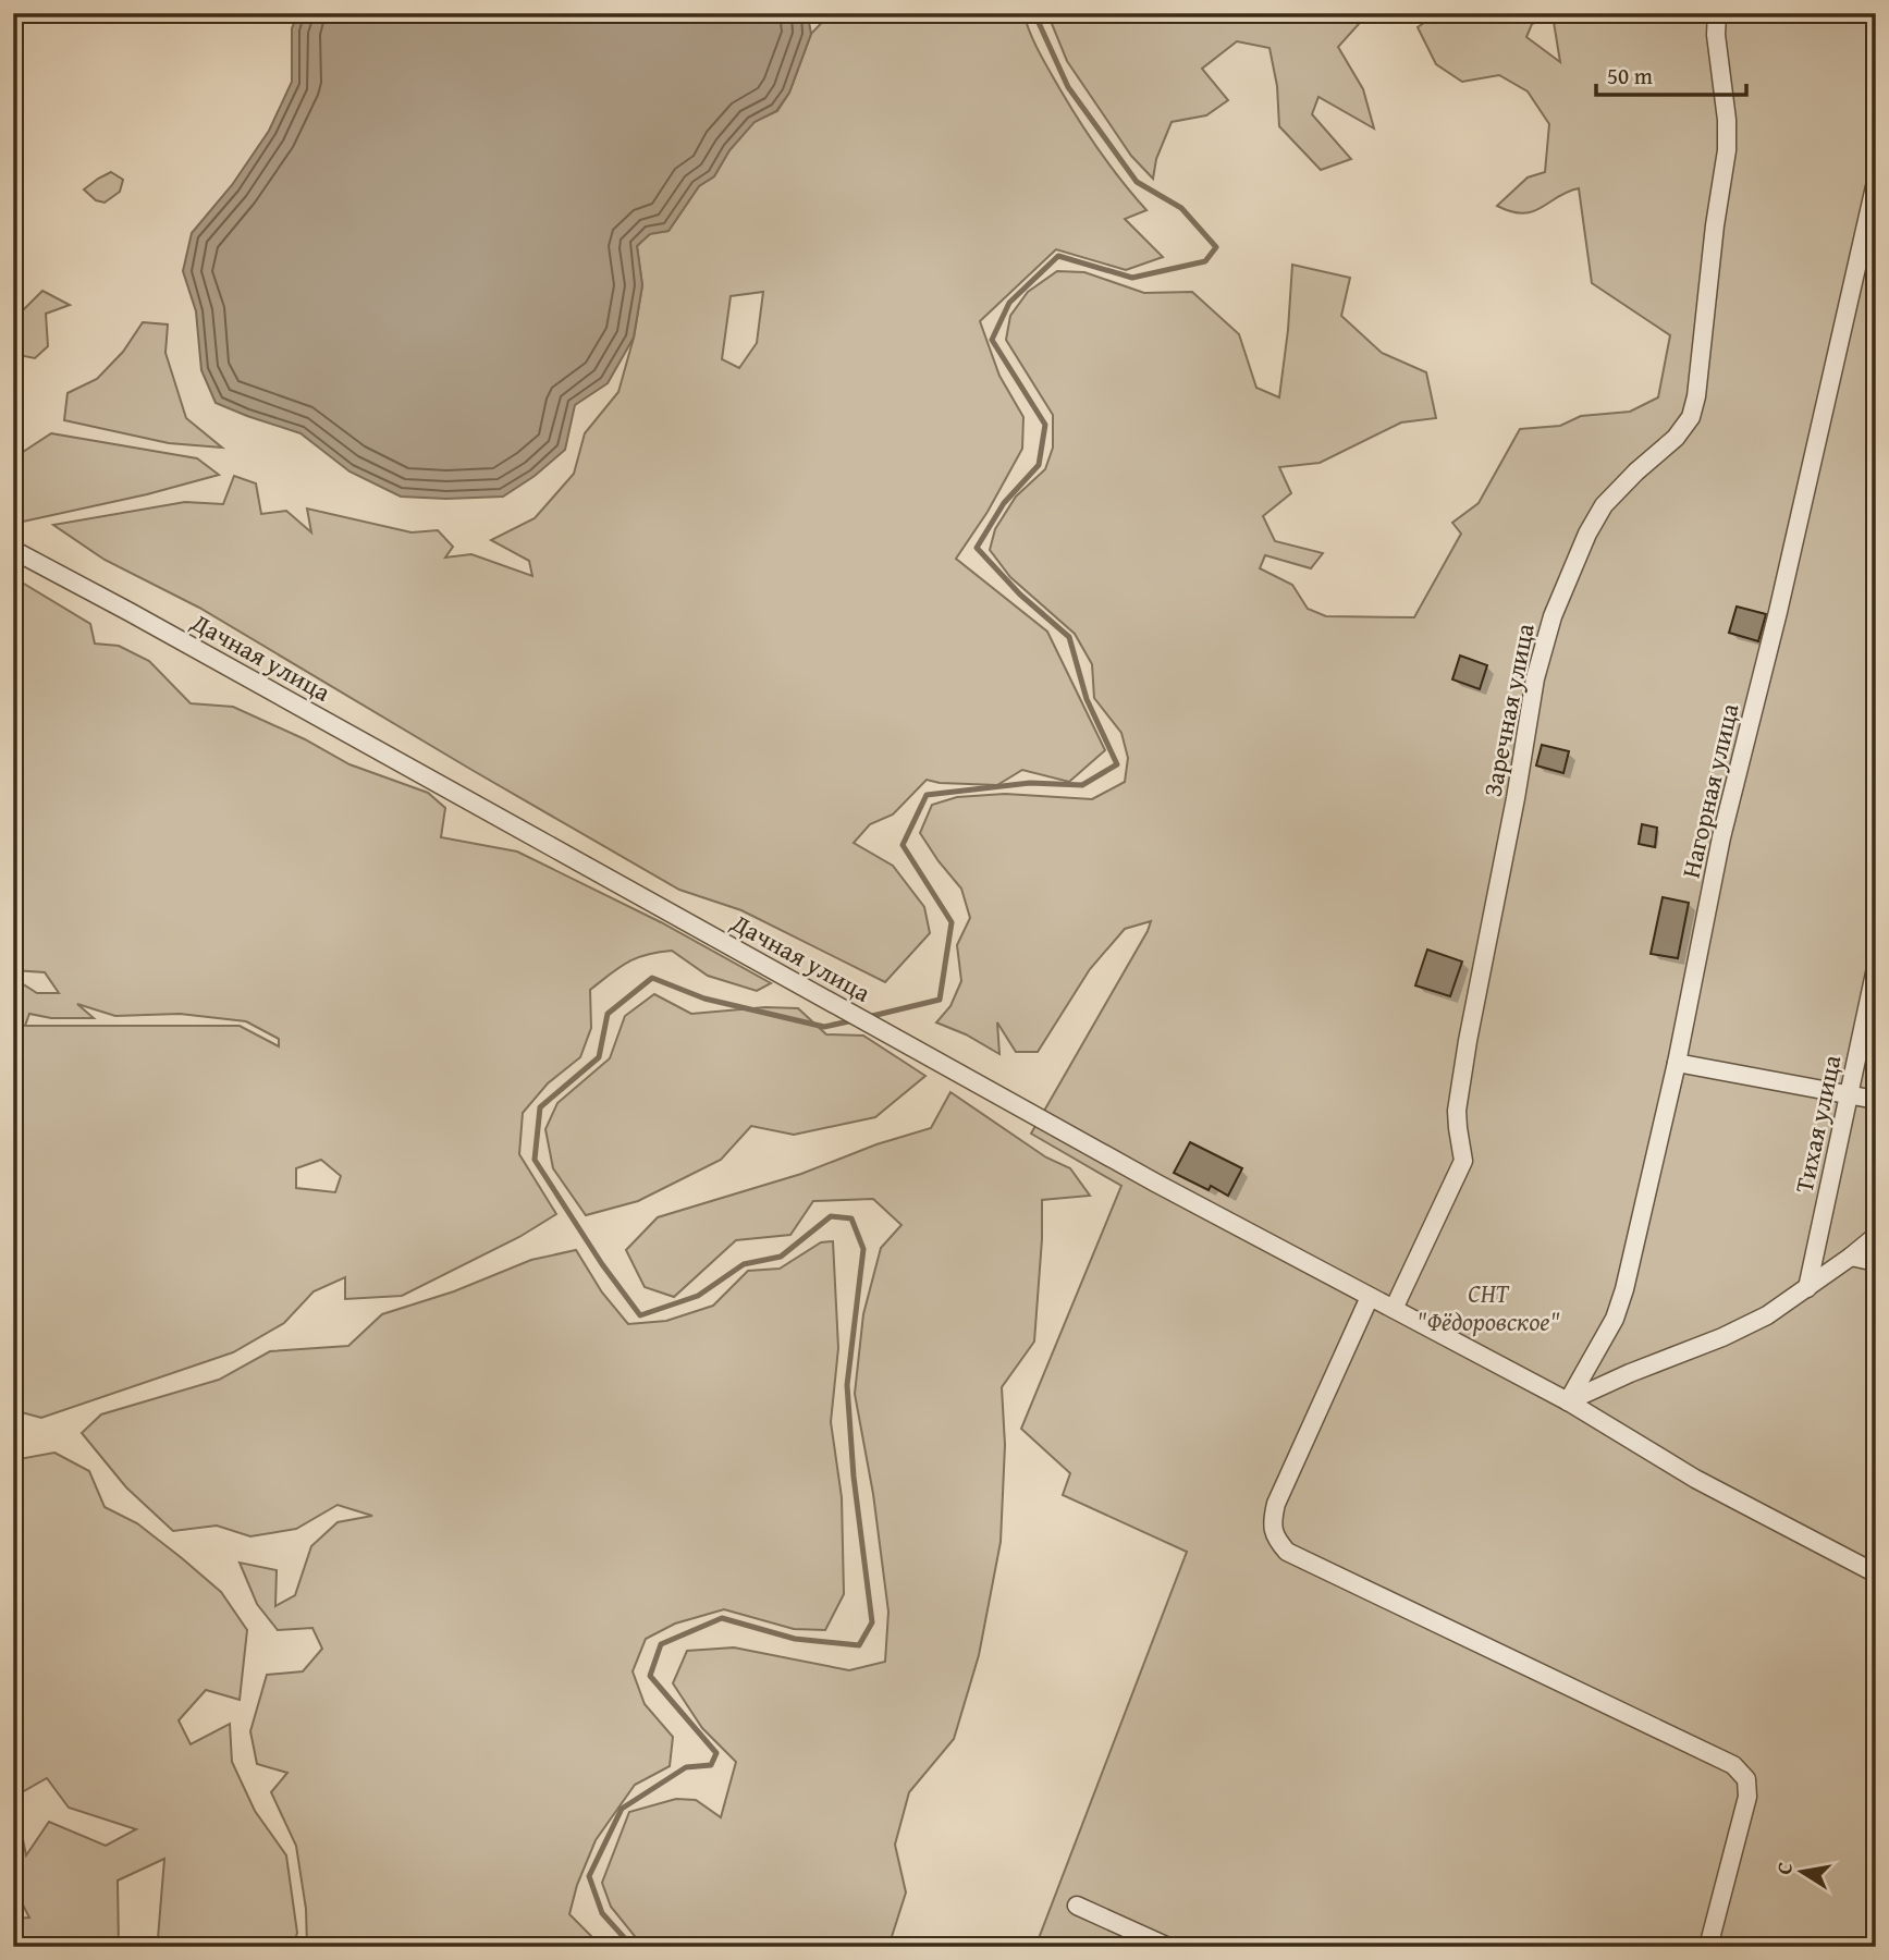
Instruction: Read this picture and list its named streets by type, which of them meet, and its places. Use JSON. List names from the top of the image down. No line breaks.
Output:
{"streets":{"street":["Дачная улица","Заречная улица","Нагорная улица","Тихая улица"]},"crossings":[["Дачная улица","Заречная улица"],["Дачная улица","Нагорная улица"]],"parks":["СНТ \"Фёдоровское\""],"scale_bar":"50 m","north":"left"}
